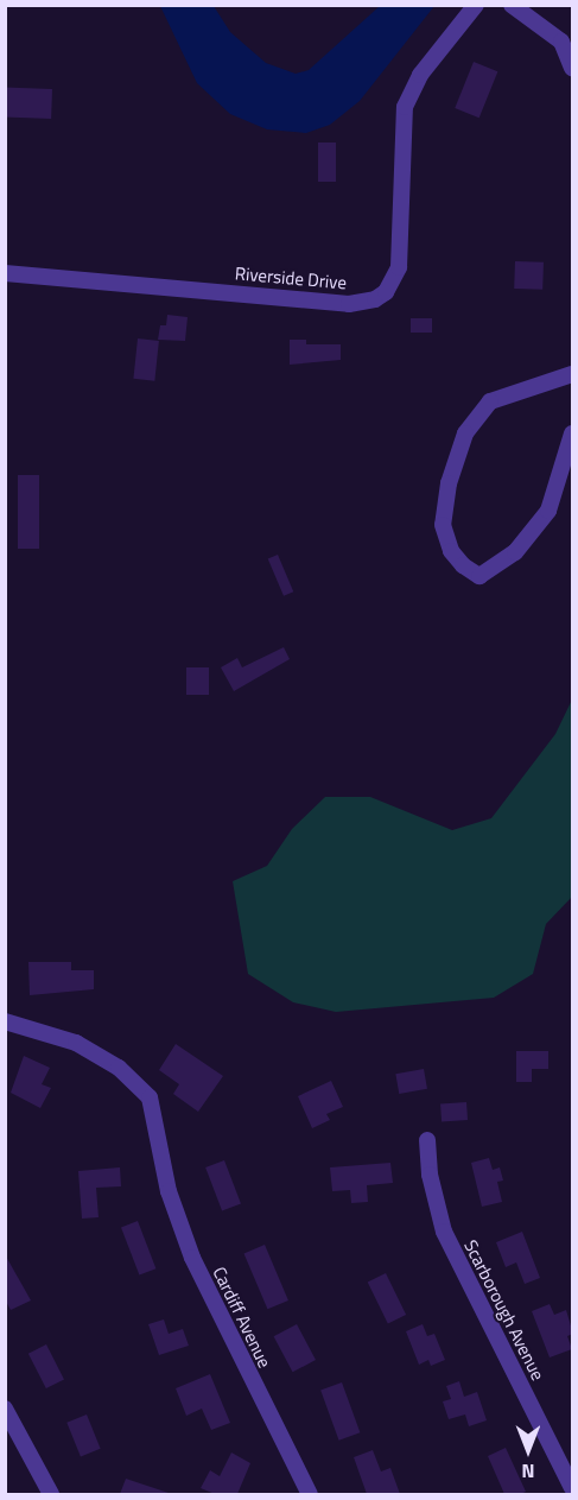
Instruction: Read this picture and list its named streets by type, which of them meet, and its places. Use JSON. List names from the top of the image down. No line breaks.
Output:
{"streets":{"street":["Riverside Drive","Scarborough Avenue","Cardiff Avenue"]},"north":"bottom"}
